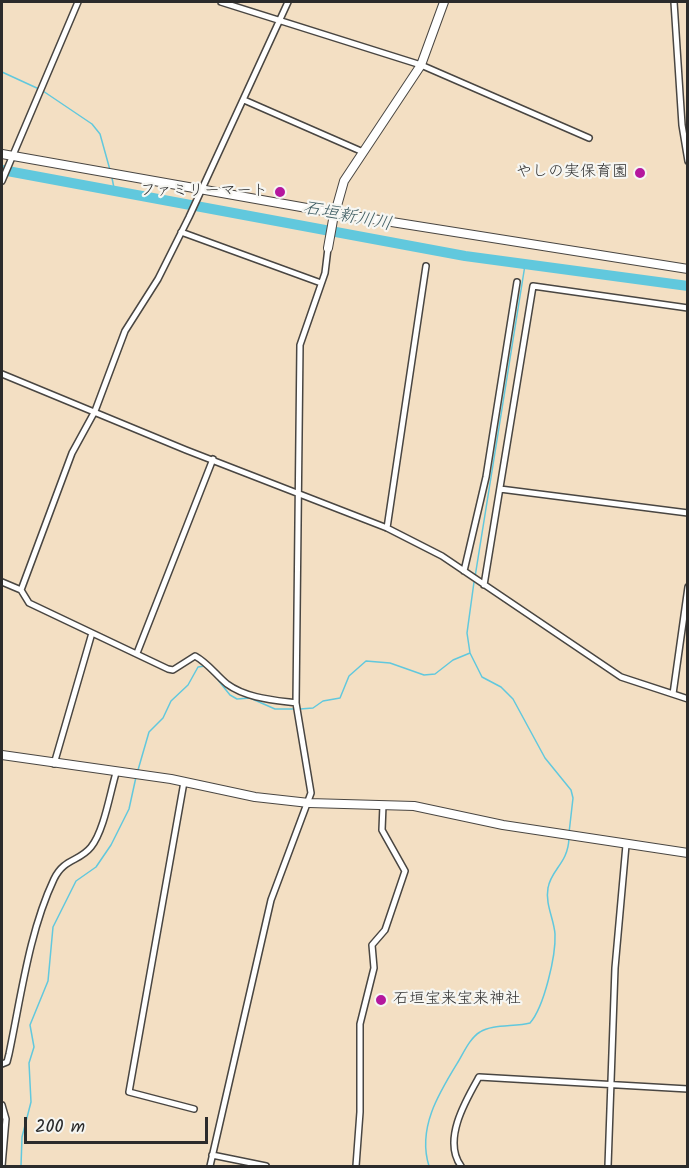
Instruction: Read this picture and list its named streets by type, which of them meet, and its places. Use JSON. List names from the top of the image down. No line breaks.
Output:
{"water":["石垣新川川"],"places":["やしの実保育園","ファミリーマート","石垣宝来宝来神社"],"scale_bar":"200 m"}
